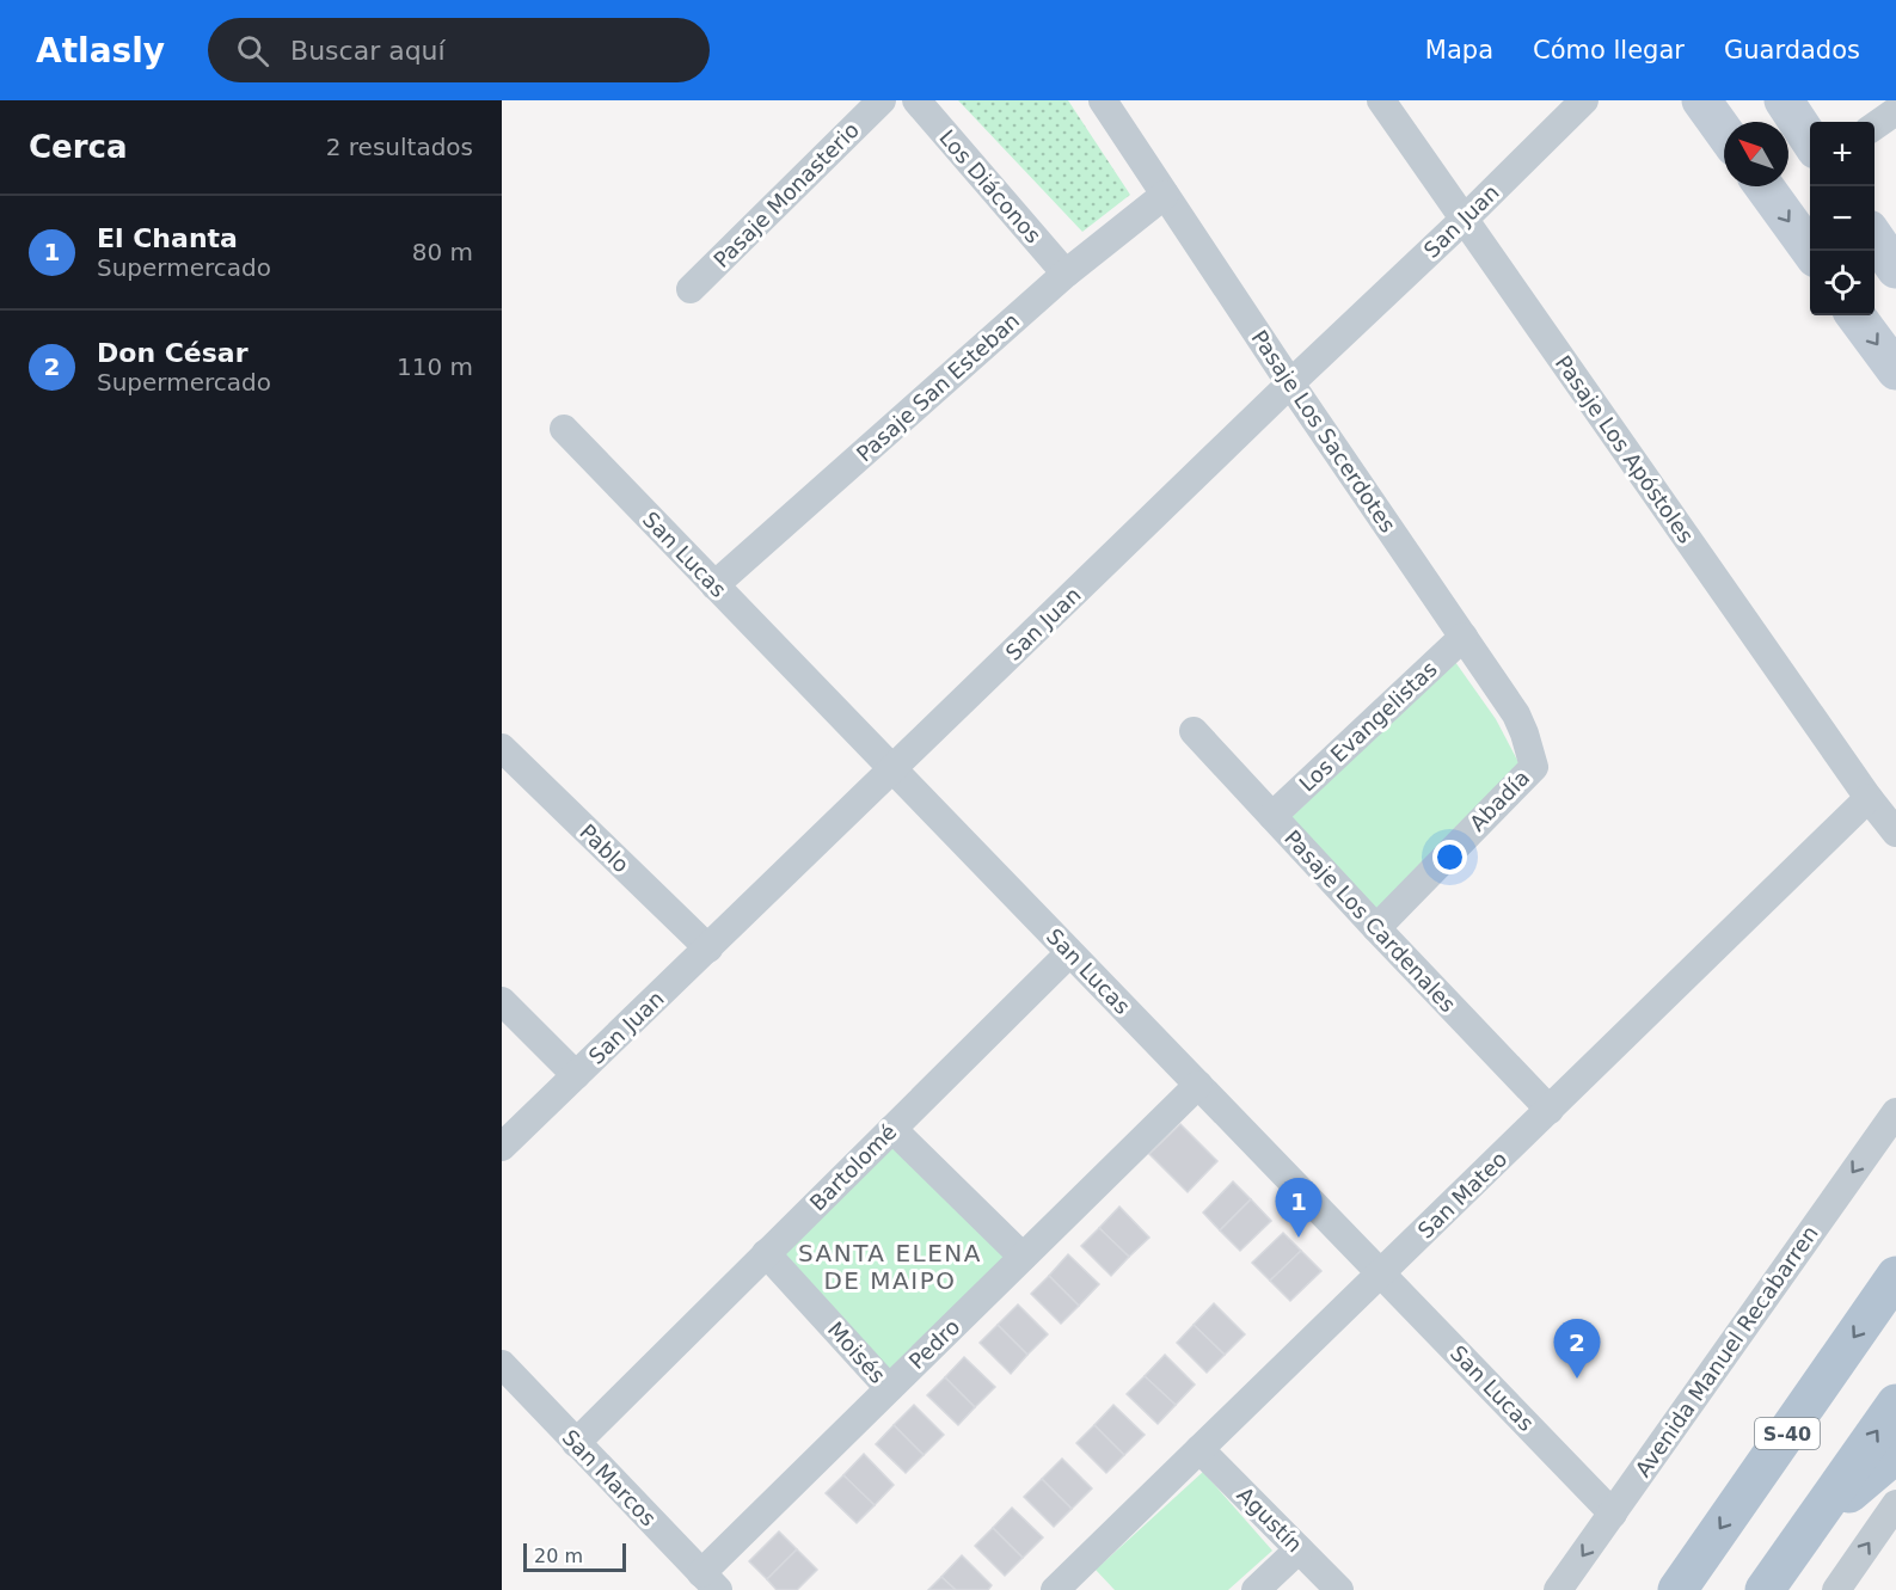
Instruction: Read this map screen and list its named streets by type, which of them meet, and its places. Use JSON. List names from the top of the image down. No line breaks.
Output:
{"streets":{"main road":["S-40"],"street":["Los Diáconos","Pasaje Monasterio","San Juan","Pasaje San Esteban","Pasaje Los Sacerdotes","Pasaje Los Apóstoles","San Lucas","Los Evangelistas","Abadía","Pablo","Pasaje Los Cardenales","Bartolomé","San Mateo","Pedro","Avenida Manuel Recabarren","Moisés","San Marcos","Agustín"]},"crossings":[["Los Diáconos","Pasaje San Esteban"],["San Juan","Pasaje Los Sacerdotes"],["San Juan","Pasaje Los Apóstoles"],["San Juan","San Lucas"],["San Juan","Pablo"],["Pasaje San Esteban","Pasaje Los Sacerdotes"],["Pasaje San Esteban","San Lucas"],["Pasaje Los Sacerdotes","Los Evangelistas"],["Pasaje Los Sacerdotes","Abadía"],["Pasaje Los Apóstoles","San Mateo"],["San Lucas","Bartolomé"],["San Lucas","San Mateo"],["San Lucas","Pedro"],["San Lucas","Avenida Manuel Recabarren"],["Los Evangelistas","Pasaje Los Cardenales"],["Abadía","Pasaje Los Cardenales"],["Pasaje Los Cardenales","San Mateo"],["Bartolomé","Moisés"],["Bartolomé","San Marcos"],["San Mateo","Agustín"],["Pedro","Moisés"],["Pedro","San Marcos"]],"one_way":["Avenida Manuel Recabarren"],"districts":["SANTA ELENA DE MAIPO"],"scale_bar":"20 m","north":"top left","page":{"header":"Atlasly","search":"Buscar aquí","nav":["Mapa","Cómo llegar","Guardados"],"heading":["Cerca","2 resultados"],"map_buttons":["+","−"],"list":[{"mark":"1","name":"El Chanta","note":"Supermercado","value":"80 m"},{"mark":"2","name":"Don César","note":"Supermercado","value":"110 m"}],"pins":["1","2"],"scale":"20 m"}}
